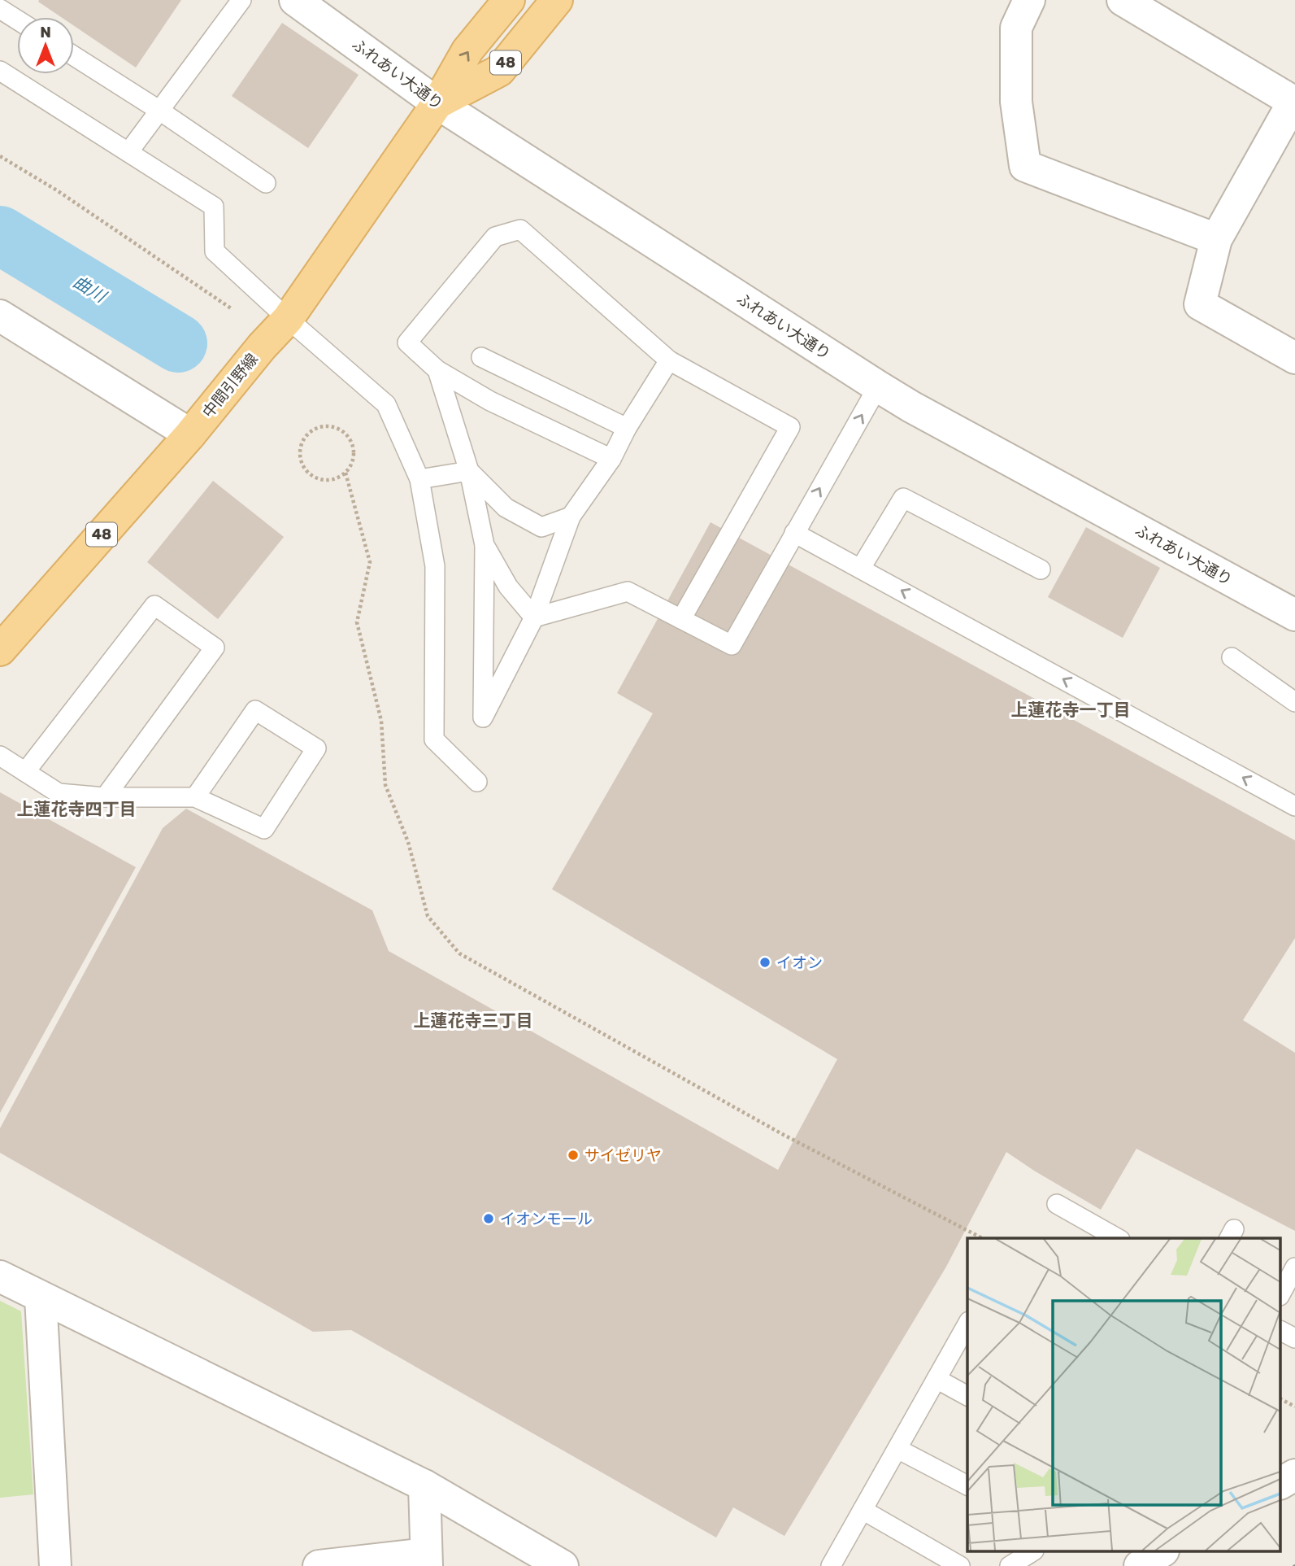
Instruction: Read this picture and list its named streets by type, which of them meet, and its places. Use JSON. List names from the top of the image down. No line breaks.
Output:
{"streets":{"main road":["48","中間引野線"],"street":["ふれあい大通り"]},"crossings":[["ふれあい大通り","中間引野線"]],"districts":["上蓮花寺一丁目","上蓮花寺四丁目","上蓮花寺三丁目"],"water":["曲川"],"places":["イオン","サイゼリヤ","イオンモール"],"north":"top"}
